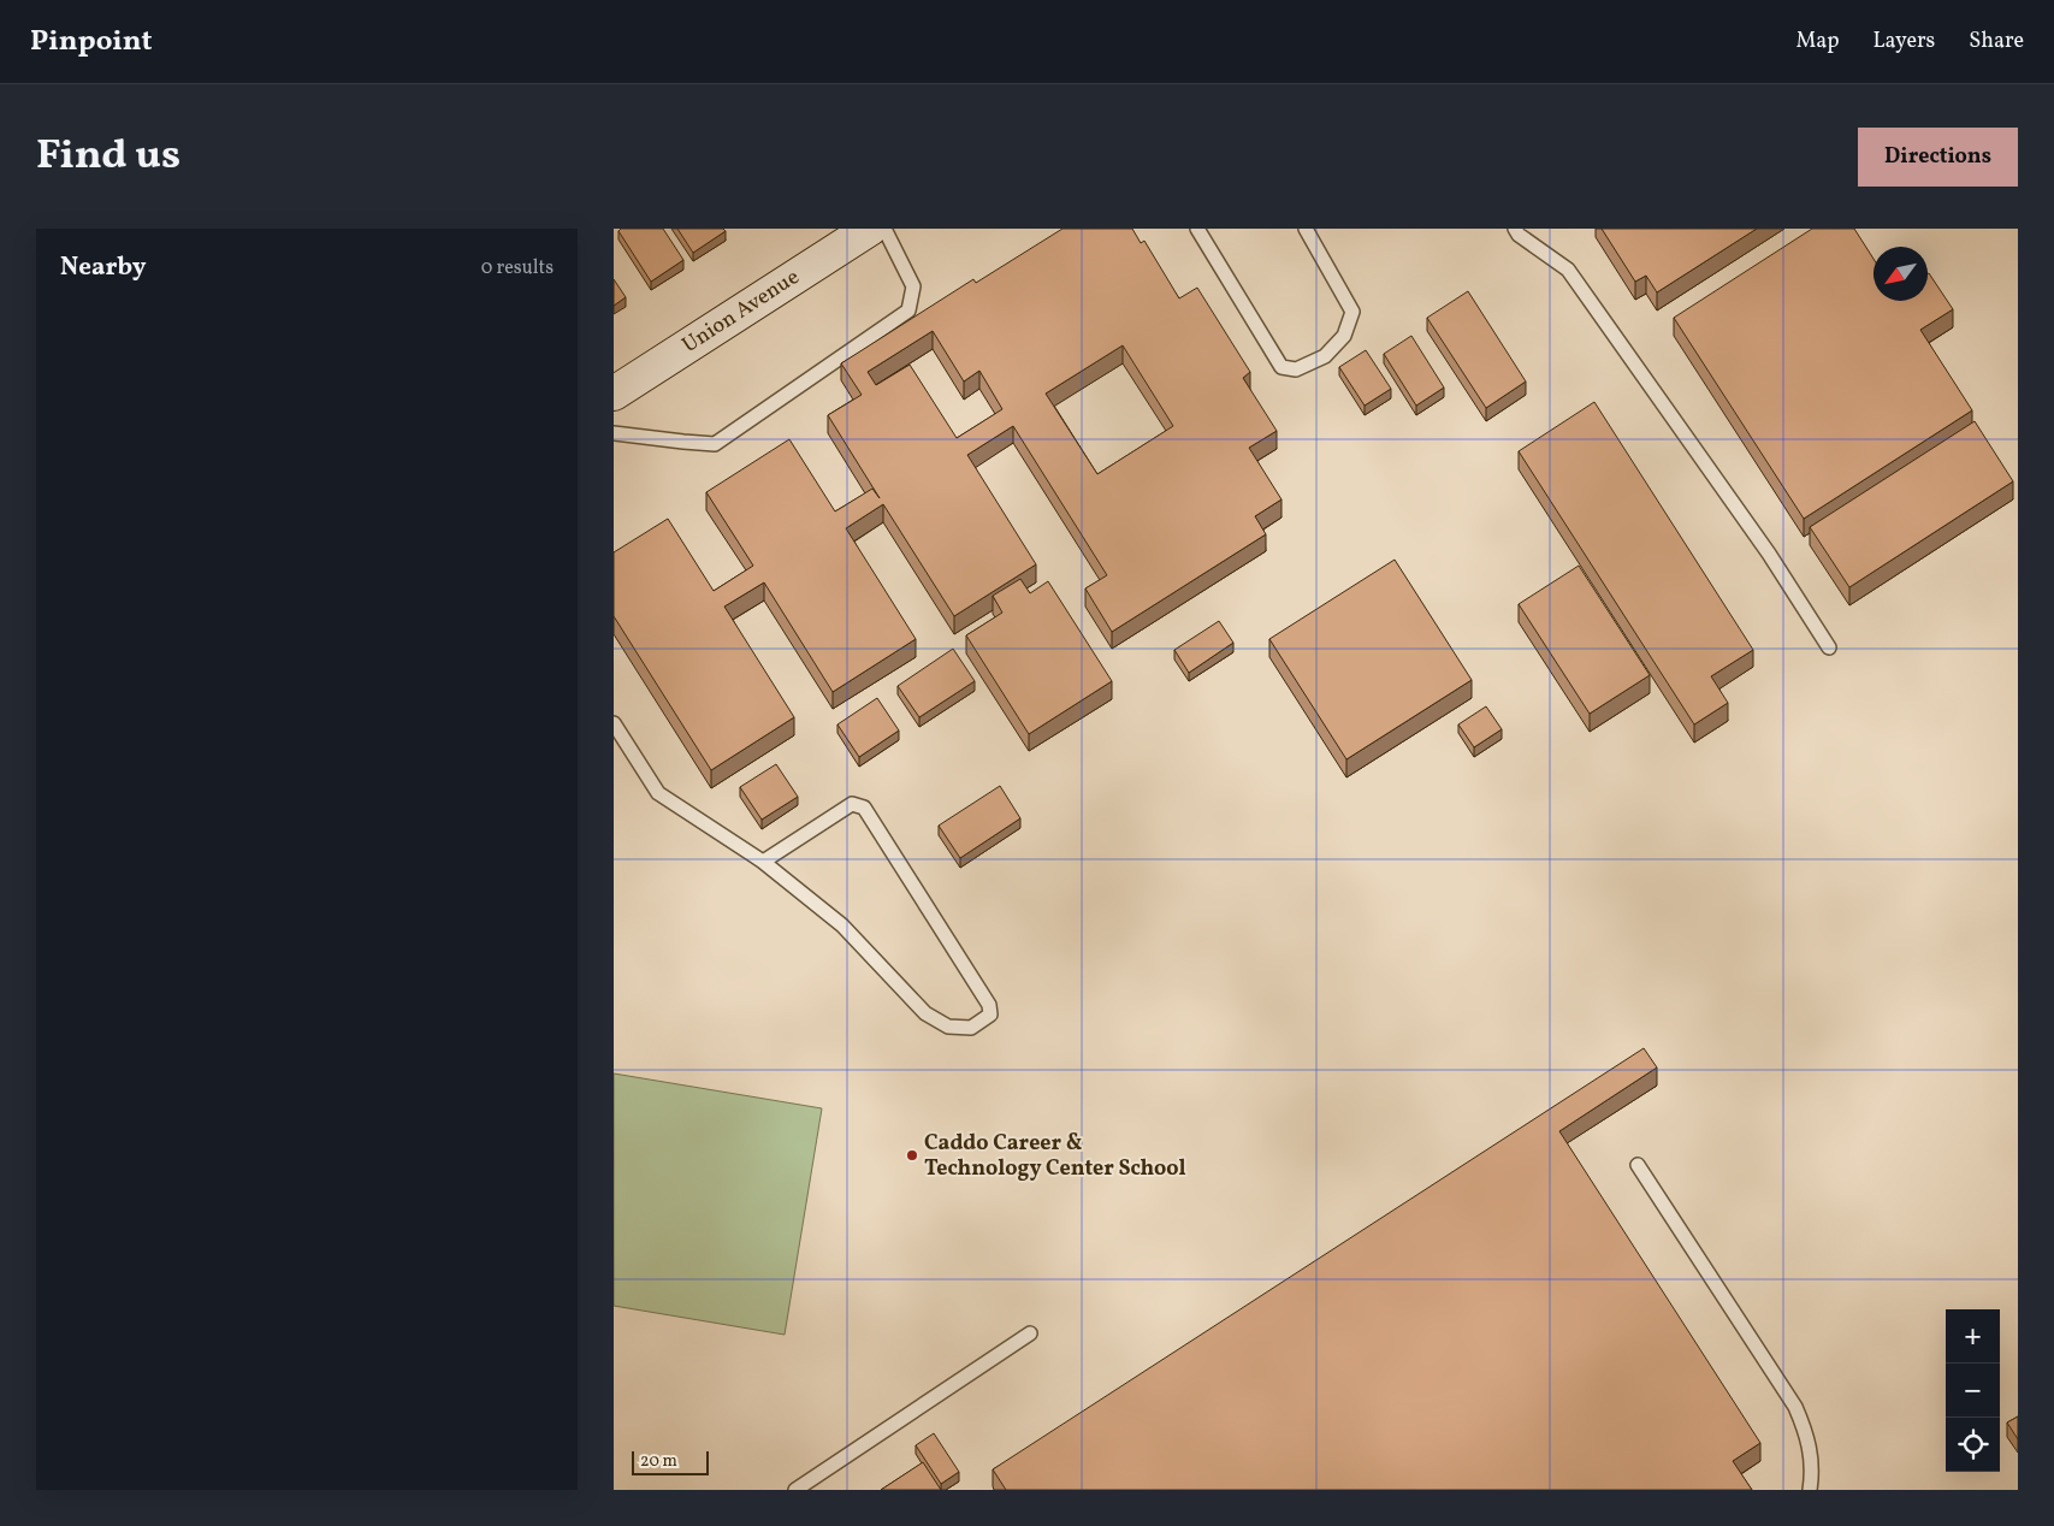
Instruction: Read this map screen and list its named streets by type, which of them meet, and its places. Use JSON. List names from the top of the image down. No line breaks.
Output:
{"streets":{"street":["Union Avenue"]},"places":["Caddo Career & Technology Center School"],"scale_bar":"20 m","north":"bottom left","page":{"header":"Pinpoint","nav":["Map","Layers","Share"],"title":"Find us","buttons":"Directions","heading":["Nearby","0 results"],"map_buttons":["+","−"],"scale":"20 m"}}
